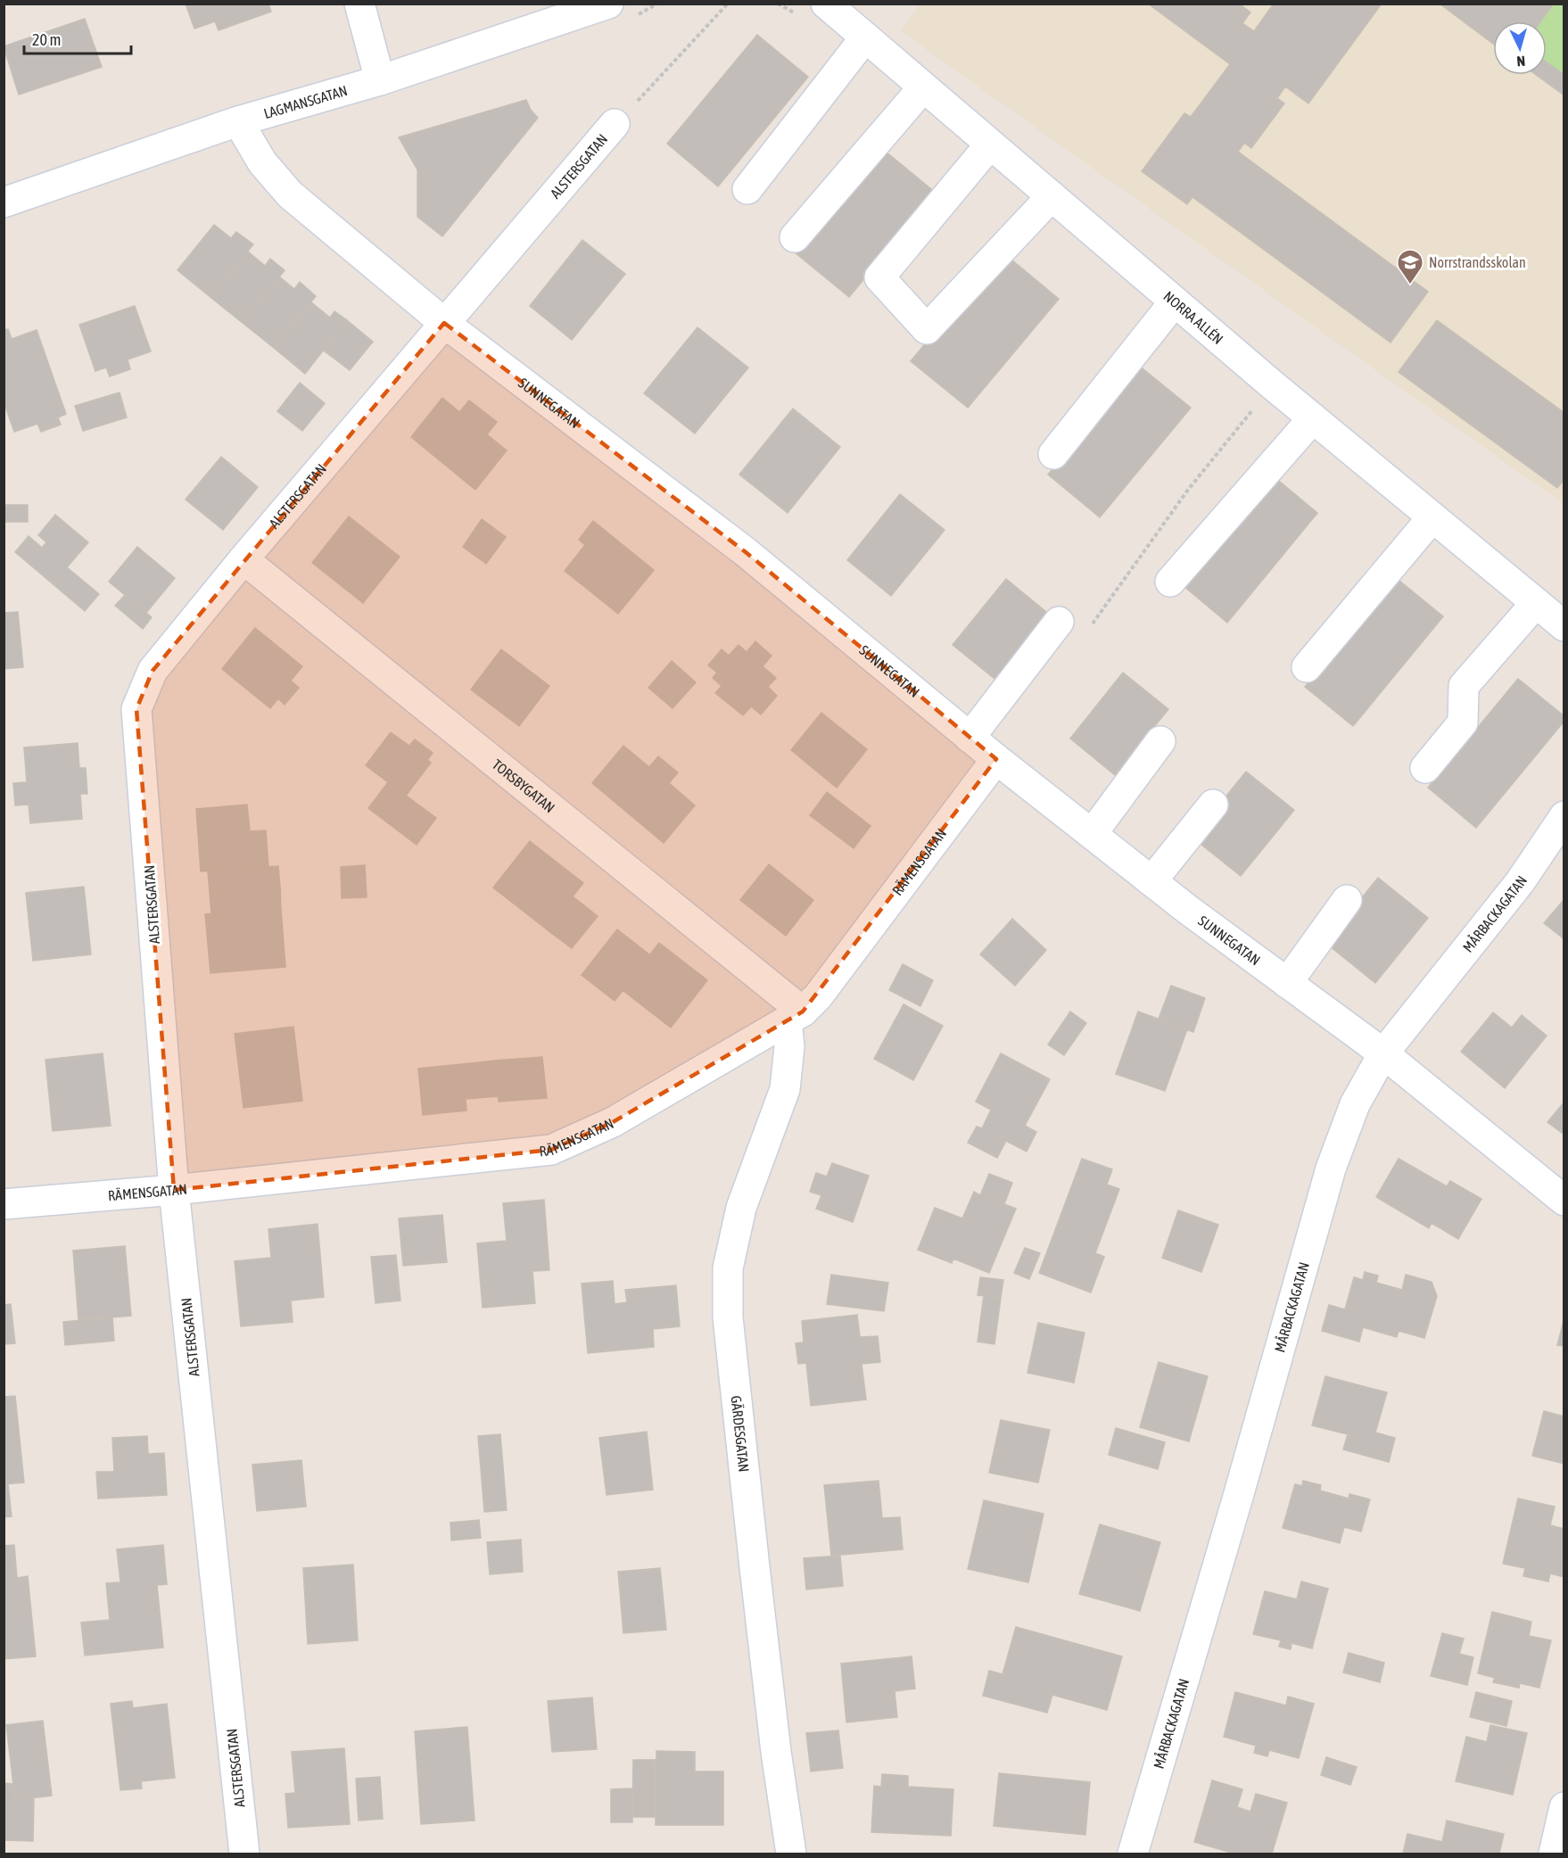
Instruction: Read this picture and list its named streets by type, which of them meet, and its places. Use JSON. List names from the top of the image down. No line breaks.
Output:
{"streets":{"street":["LAGMANSGATAN","ALSTERSGATAN","NORRA ALLÉN","SUNNEGATAN","TORSBYGATAN","RÄMENSGATAN","MÅRBACKAGATAN","GÄRDESGATAN"]},"crossings":[["LAGMANSGATAN","SUNNEGATAN"],["ALSTERSGATAN","SUNNEGATAN"],["ALSTERSGATAN","TORSBYGATAN"],["ALSTERSGATAN","RÄMENSGATAN"],["SUNNEGATAN","RÄMENSGATAN"],["SUNNEGATAN","MÅRBACKAGATAN"],["TORSBYGATAN","RÄMENSGATAN"],["TORSBYGATAN","GÄRDESGATAN"],["RÄMENSGATAN","GÄRDESGATAN"]],"places":{"school or university":["Norrstrandsskolan"]},"scale_bar":"20 m","north":"bottom"}
